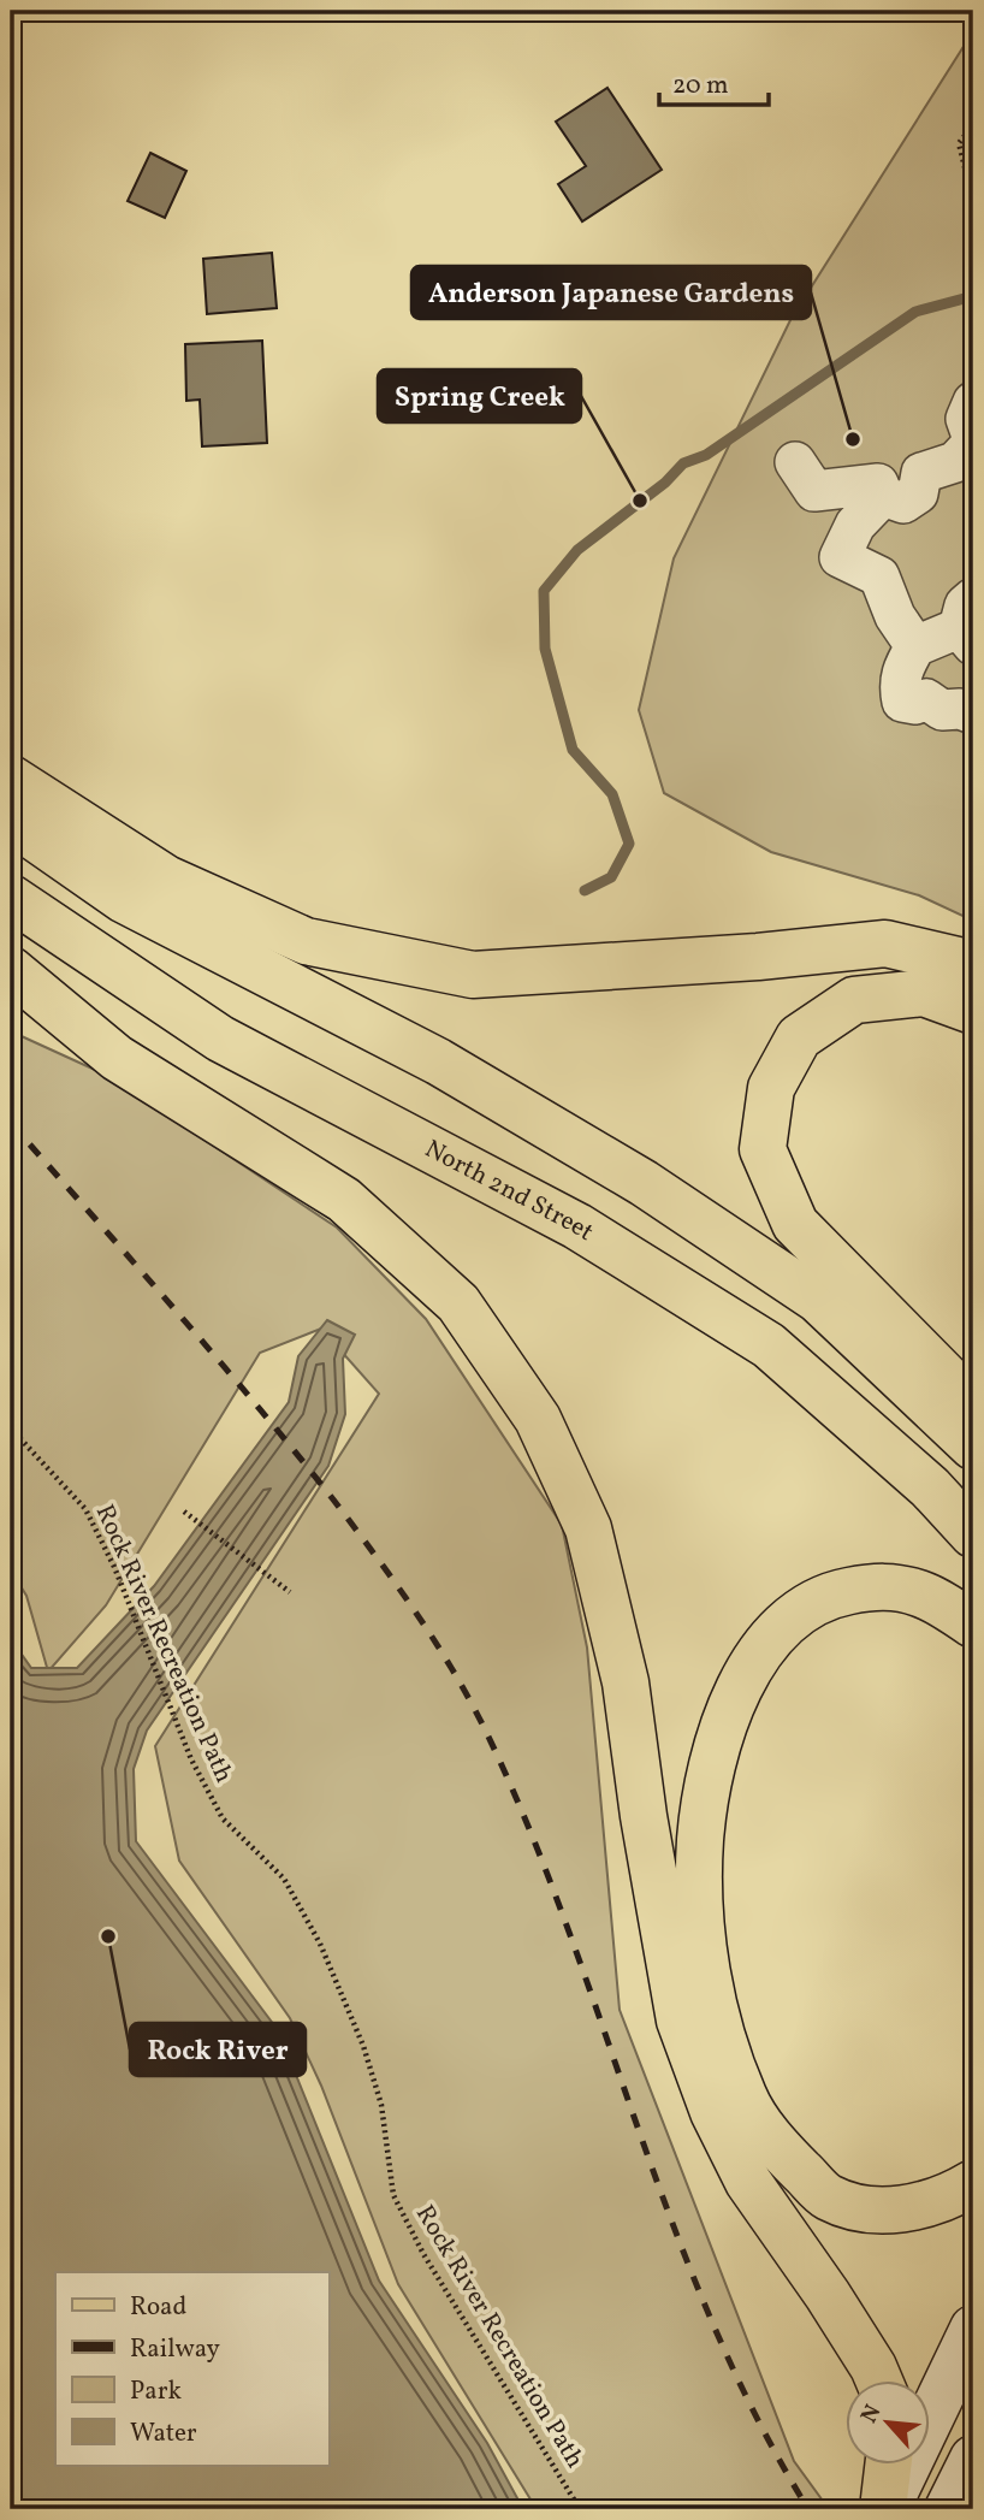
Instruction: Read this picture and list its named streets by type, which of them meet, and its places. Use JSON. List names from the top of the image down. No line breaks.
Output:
{"streets":{"main road":["North 2nd Street"],"path":["Rock River Recreation Path"]},"places":["Anderson Japanese Gardens","Spring Creek","Rock River"],"legend":["Road","Railway","Park","Water"],"scale_bar":"20 m","north":"top left"}
